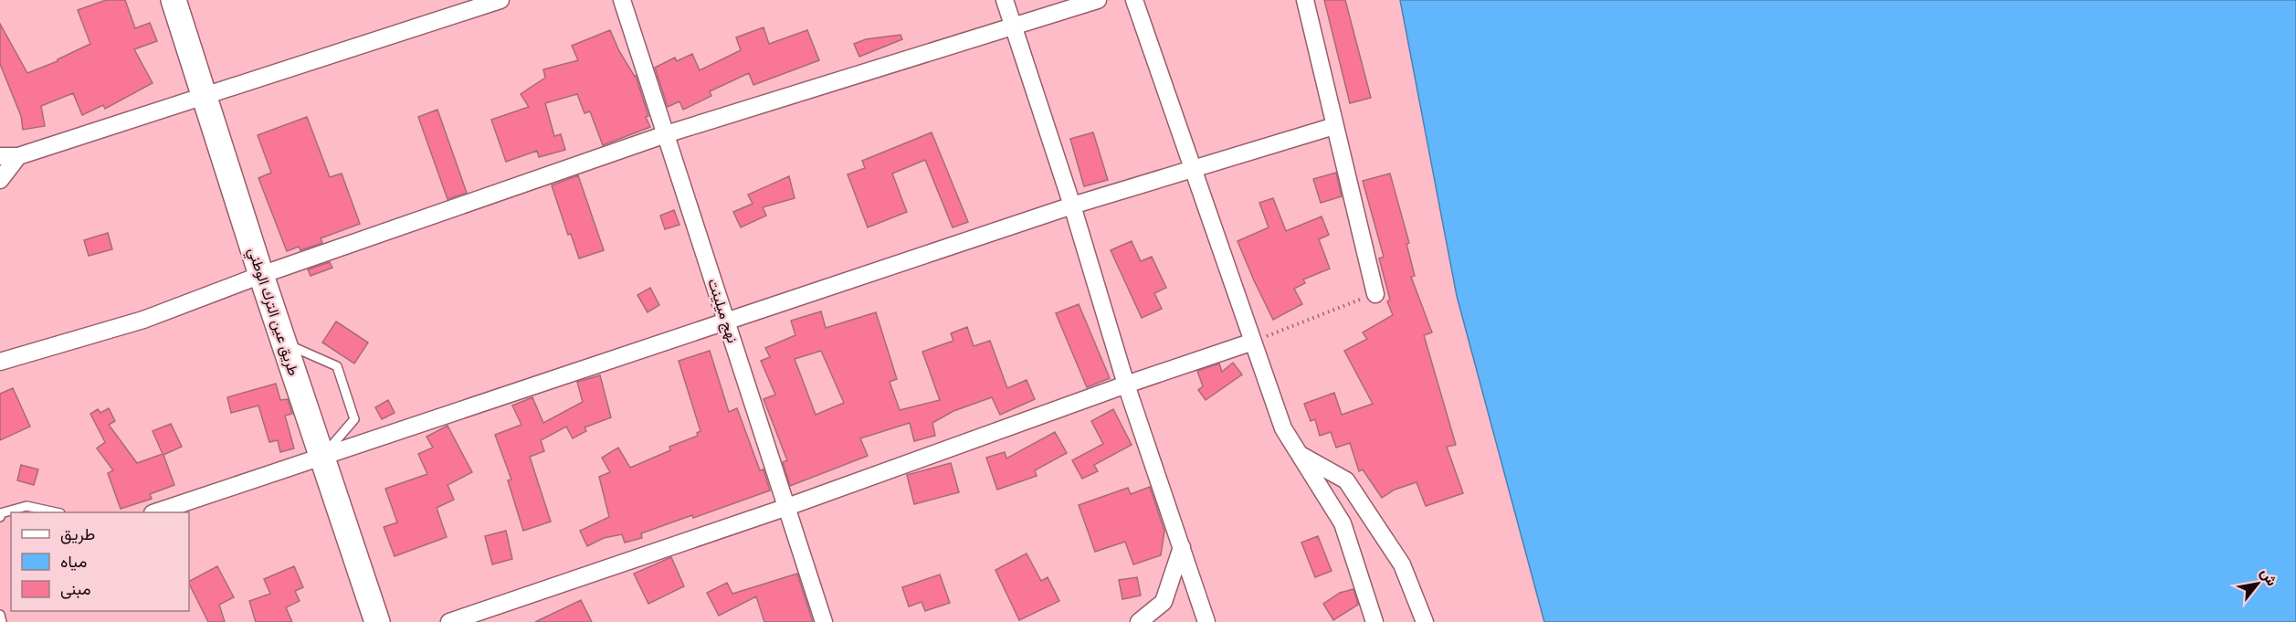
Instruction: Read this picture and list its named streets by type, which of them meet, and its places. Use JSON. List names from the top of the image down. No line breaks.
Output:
{"streets":{"main road":["طريق عين الترك الوطني"],"street":["نهج ميلينت"]},"legend":["طريق","مياه","مبنى"],"north":"top right"}
